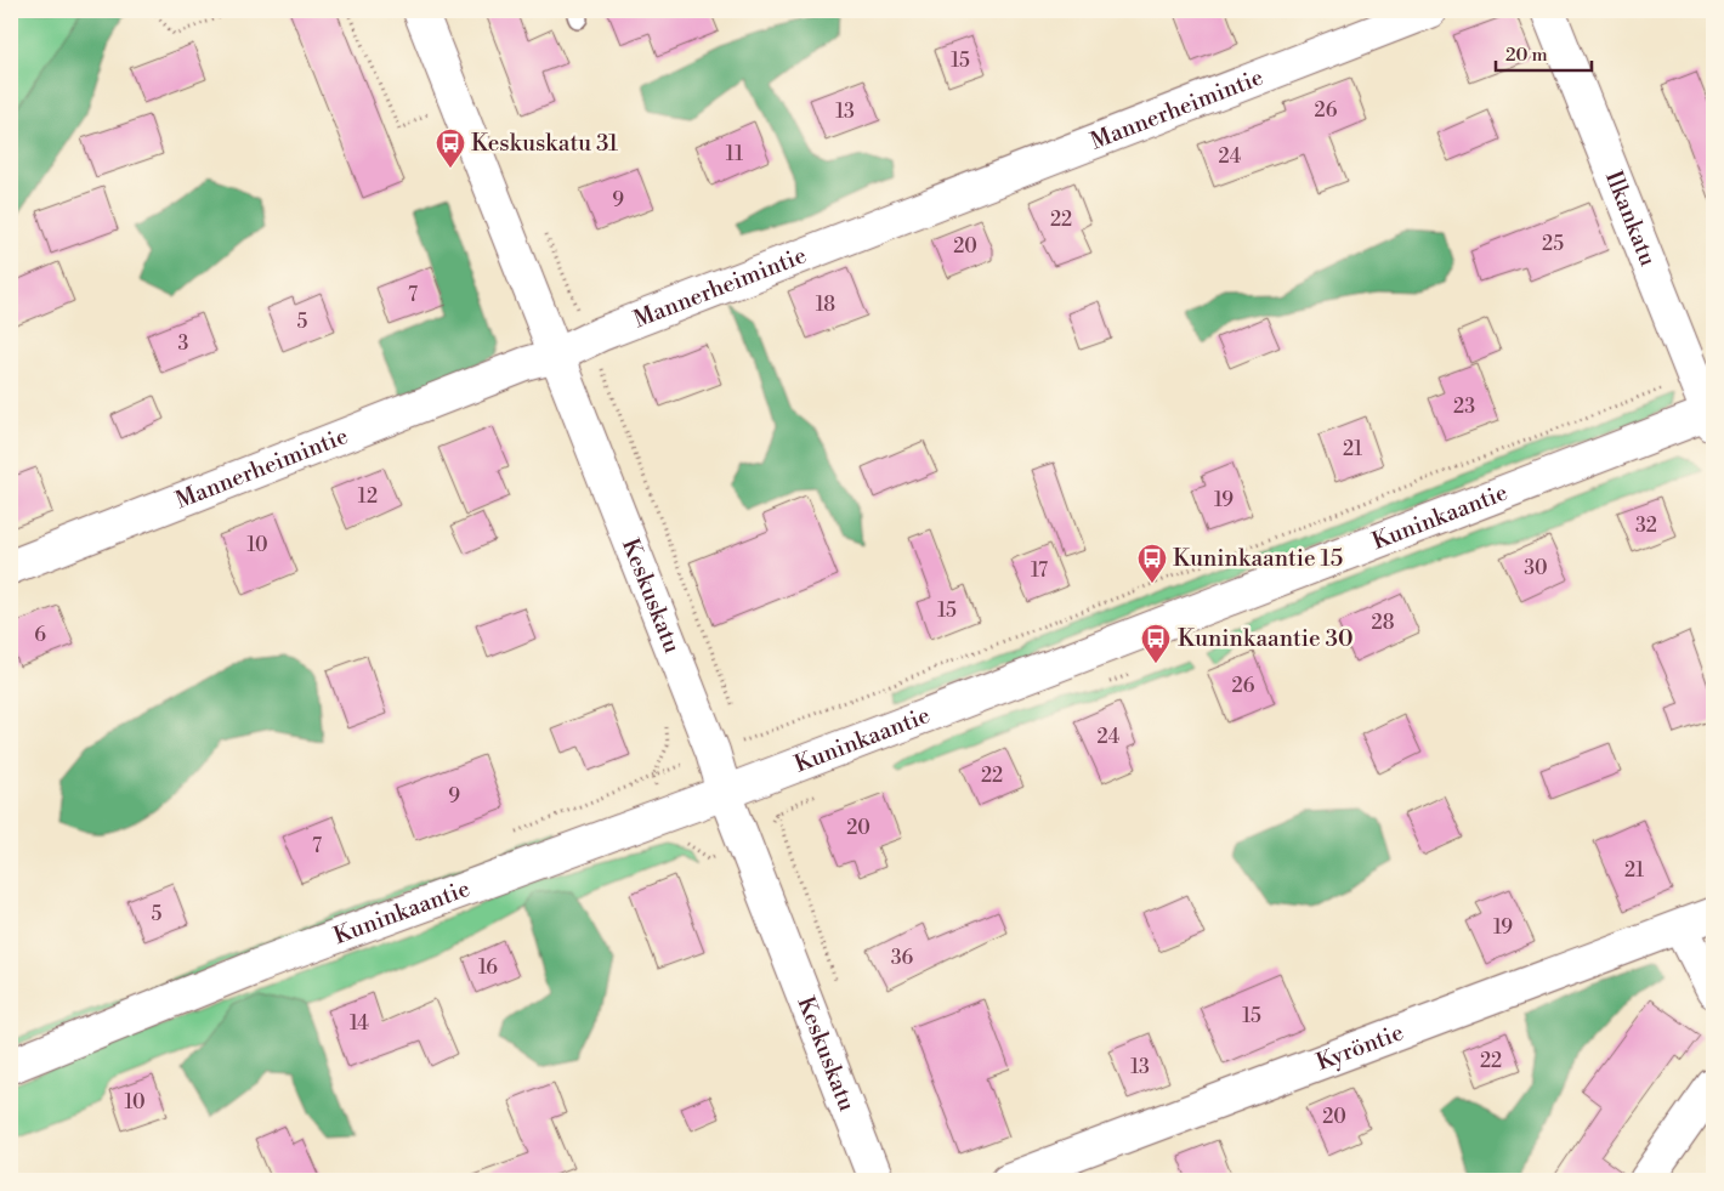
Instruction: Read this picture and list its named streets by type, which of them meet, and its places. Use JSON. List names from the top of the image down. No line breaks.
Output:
{"streets":{"street":["Mannerheimintie","Ilkankatu","Kuninkaantie","Keskuskatu","Kyröntie"]},"crossings":[["Mannerheimintie","Keskuskatu"],["Ilkankatu","Kuninkaantie"],["Kuninkaantie","Keskuskatu"]],"places":{"bus stop":["Keskuskatu 31","Kuninkaantie 15","Kuninkaantie 30"]},"house_numbers":["15","26","13","11","24","9","22","25","20","7","18","5","3","23","21","12","19","32","10","30","17","15","28","6","26","24","22","9","20","7","21","5","19","36","16","15","14","22","13","10","20"],"scale_bar":"20 m"}
